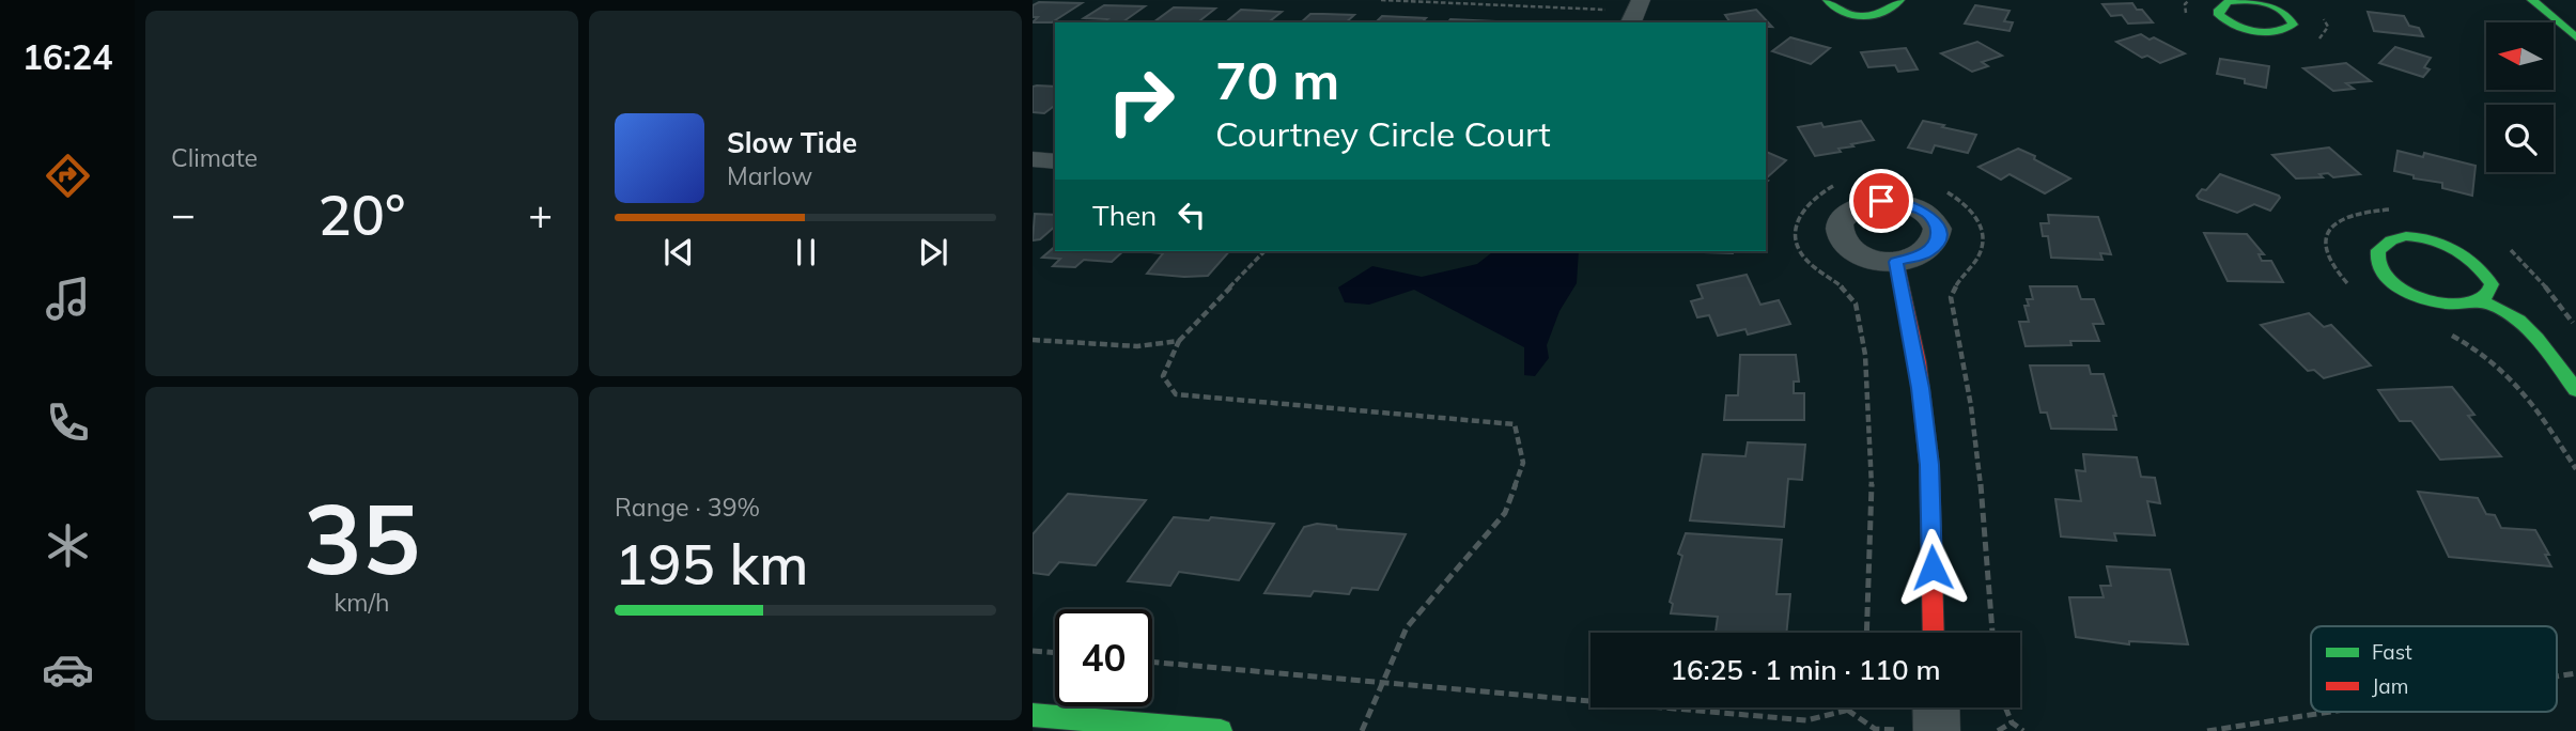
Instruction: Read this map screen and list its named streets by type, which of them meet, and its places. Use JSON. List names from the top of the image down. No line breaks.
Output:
{"legend":["Fast","Jam"],"north":"left","page":{"tabs":"16:24","tile":["Climate",["35","km/h"],["Range · 39%","195 km"]],"turn":["70 m","Courtney Circle Court"],"song":["Slow Tide","Marlow"],"then":"Then","heat":["−","20°","+"],"limit":"40","trip":"16:25 · 1 min · 110 m"}}
